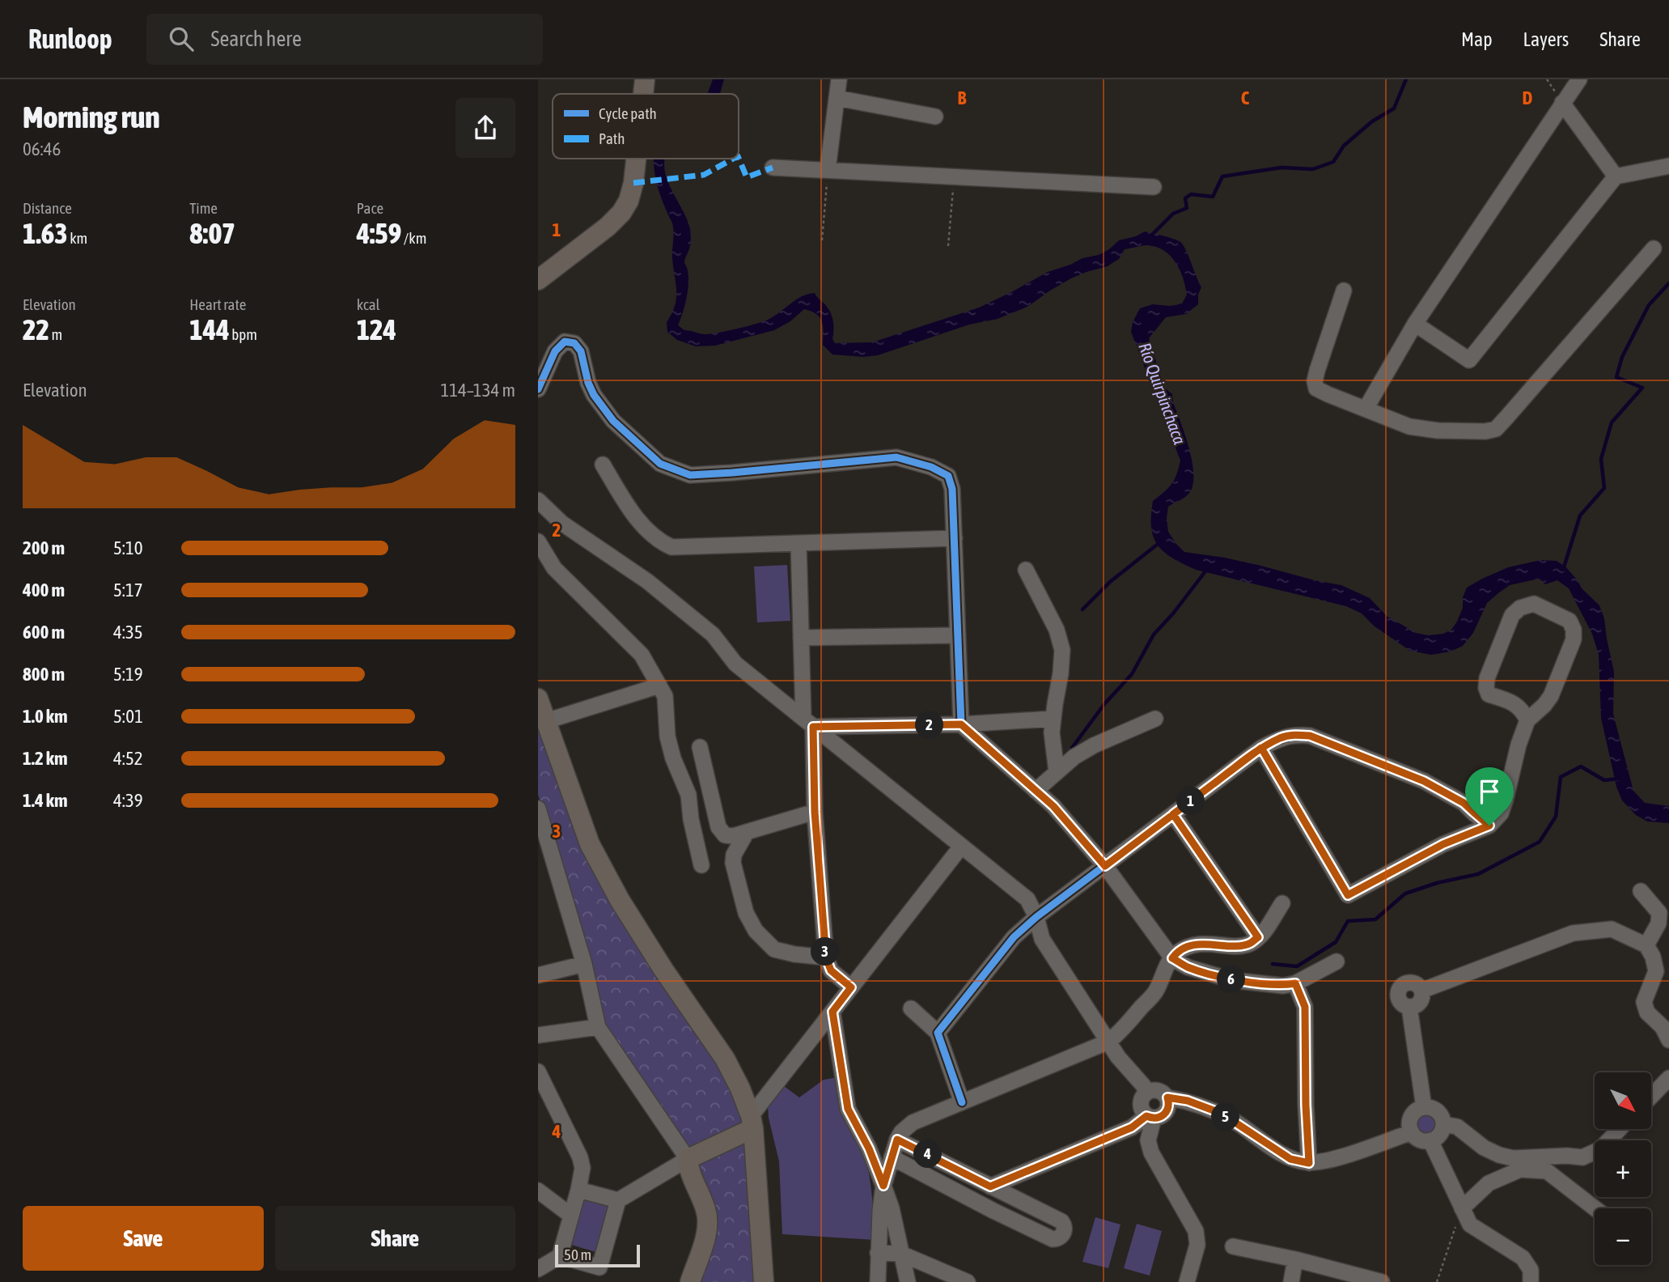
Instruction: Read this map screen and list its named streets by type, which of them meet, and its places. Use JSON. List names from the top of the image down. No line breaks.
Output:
{"water":["Río Quirpinchaca"],"legend":["Cycle path","Path"],"scale_bar":"50 m","north":"bottom right","page":{"header":"Runloop","search":"Search here","nav":["Map","Layers","Share"],"heading":["Morning run","06:46"],"stats":[["Distance","1.63 km"],["Time","8:07"],["Pace","4:59 /km"],["Elevation","22 m"],["Heart rate","144 bpm"],["kcal","124"]],"chart":["Elevation","114–134 m"],"list":[{"name":"200 m","note":"5:10"},{"name":"400 m","note":"5:17"},{"name":"600 m","note":"4:35"},{"name":"800 m","note":"5:19"},{"name":"1.0 km","note":"5:01"},{"name":"1.2 km","note":"4:52"},{"name":"1.4 km","note":"4:39"}],"pins":["2","1","3","6","5","4"],"map_buttons":["+","−"],"buttons":["Save","Share"],"scale":"50 m"},"grid":{"columns":["B","C","D"],"rows":["1","2","3","4"]}}
